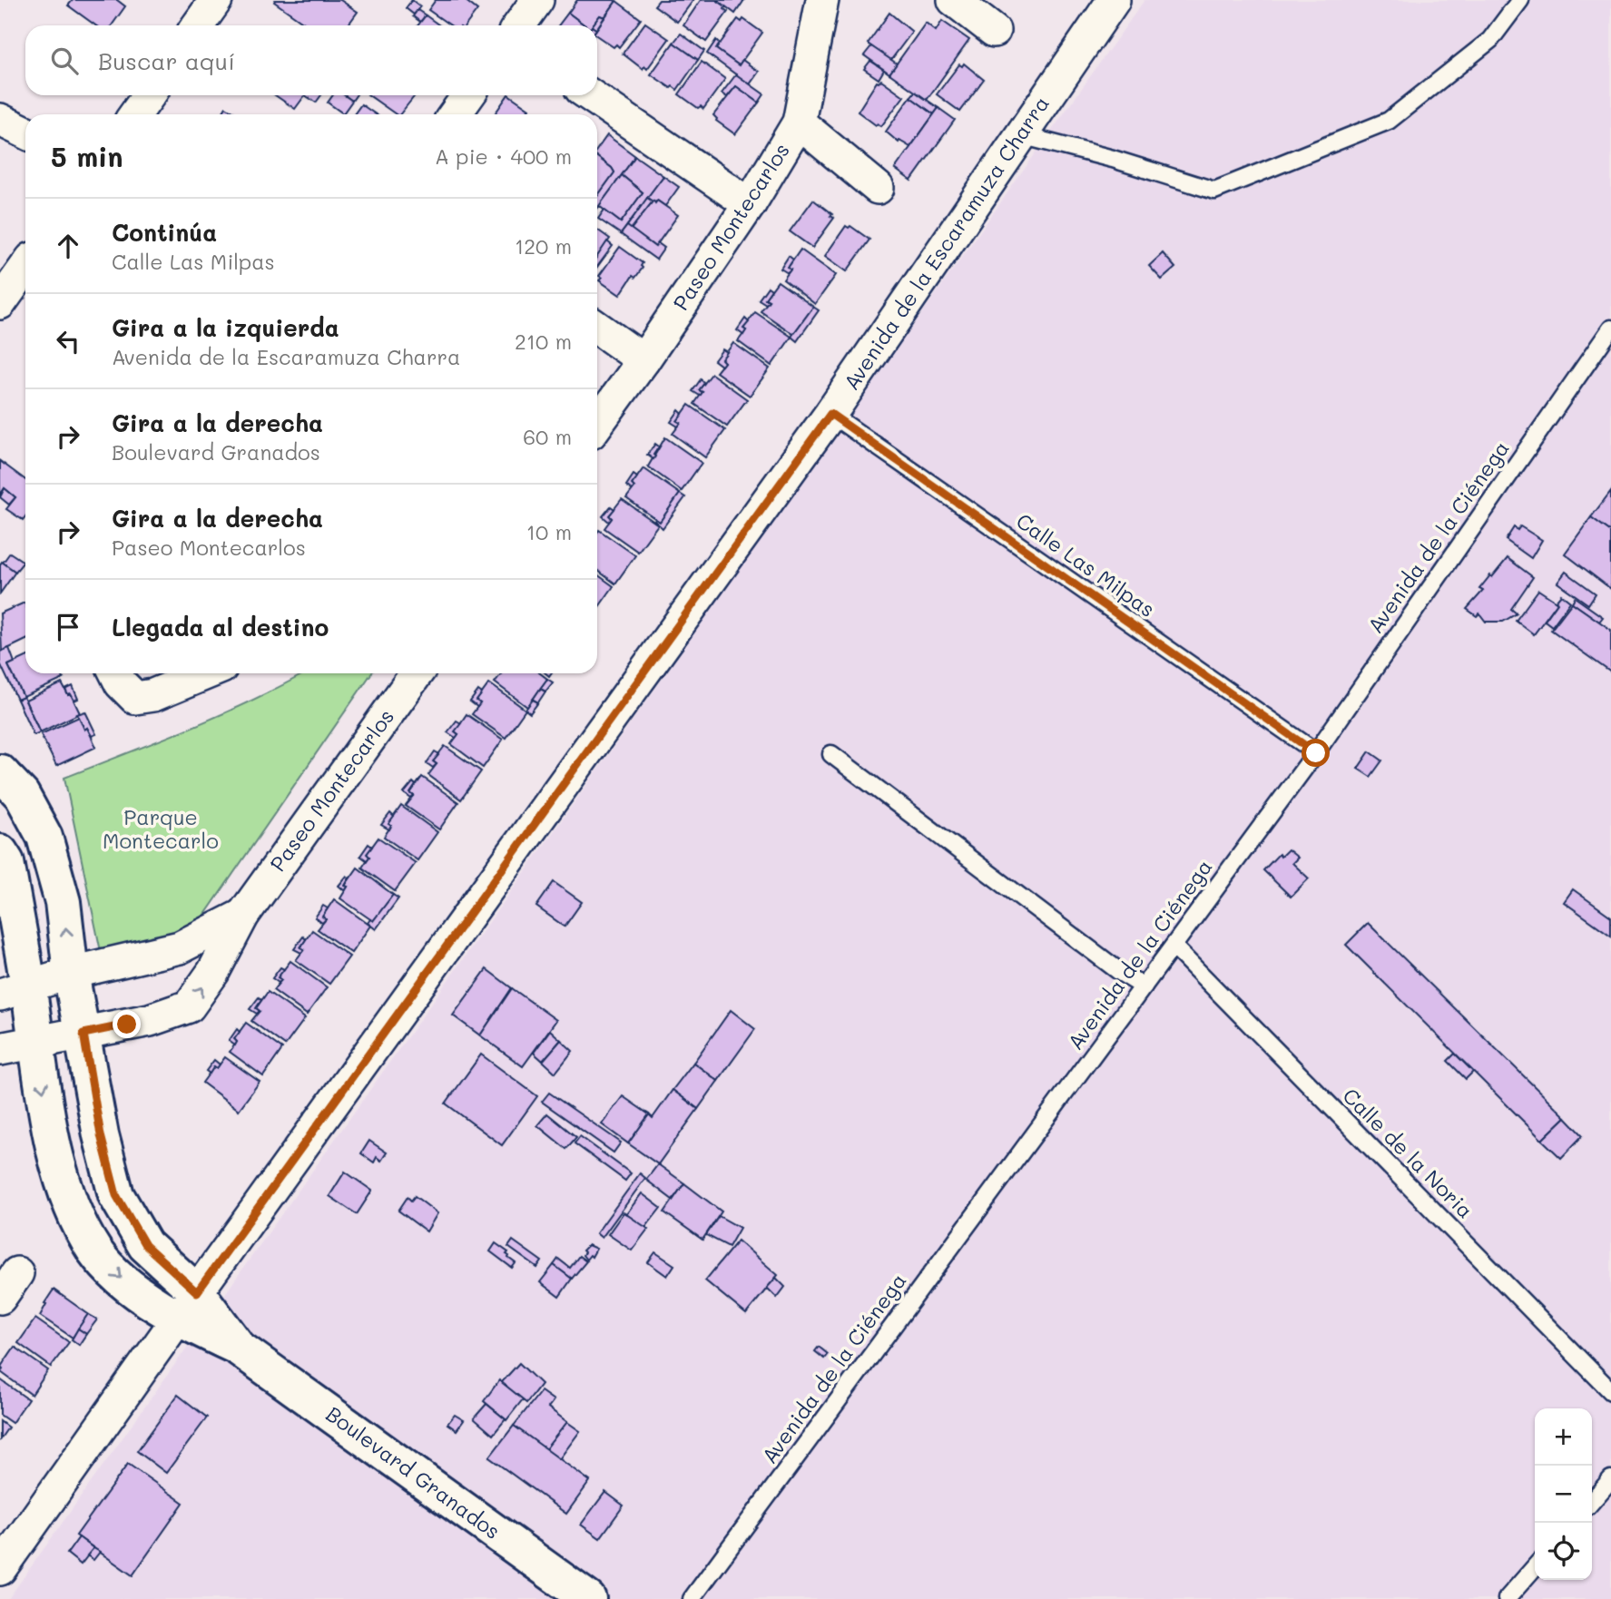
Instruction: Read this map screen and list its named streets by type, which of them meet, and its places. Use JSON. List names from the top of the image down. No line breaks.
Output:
{"streets":{"street":["Paseo Montecarlos","Avenida de la Escaramuza Charra","Boulevard Granados"],"lane":["Avenida de la Ciénega","Calle Las Milpas","Calle de la Noria"]},"crossings":[["Paseo Montecarlos","Boulevard Granados"],["Avenida de la Escaramuza Charra","Calle Las Milpas"],["Avenida de la Escaramuza Charra","Boulevard Granados"],["Avenida de la Ciénega","Calle Las Milpas"],["Avenida de la Ciénega","Calle de la Noria"]],"parks":["Parque Montecarlo"],"page":{"search":"Buscar aquí","heading":["5 min","A pie · 400 m"],"list":[["Continúa","Calle Las Milpas","120 m"],["Gira a la izquierda","Avenida de la Escaramuza Charra","210 m"],["Gira a la derecha","Boulevard Granados","60 m"],["Gira a la derecha","Paseo Montecarlos","10 m"],"Llegada al destino"],"map_buttons":["+","−"]}}
